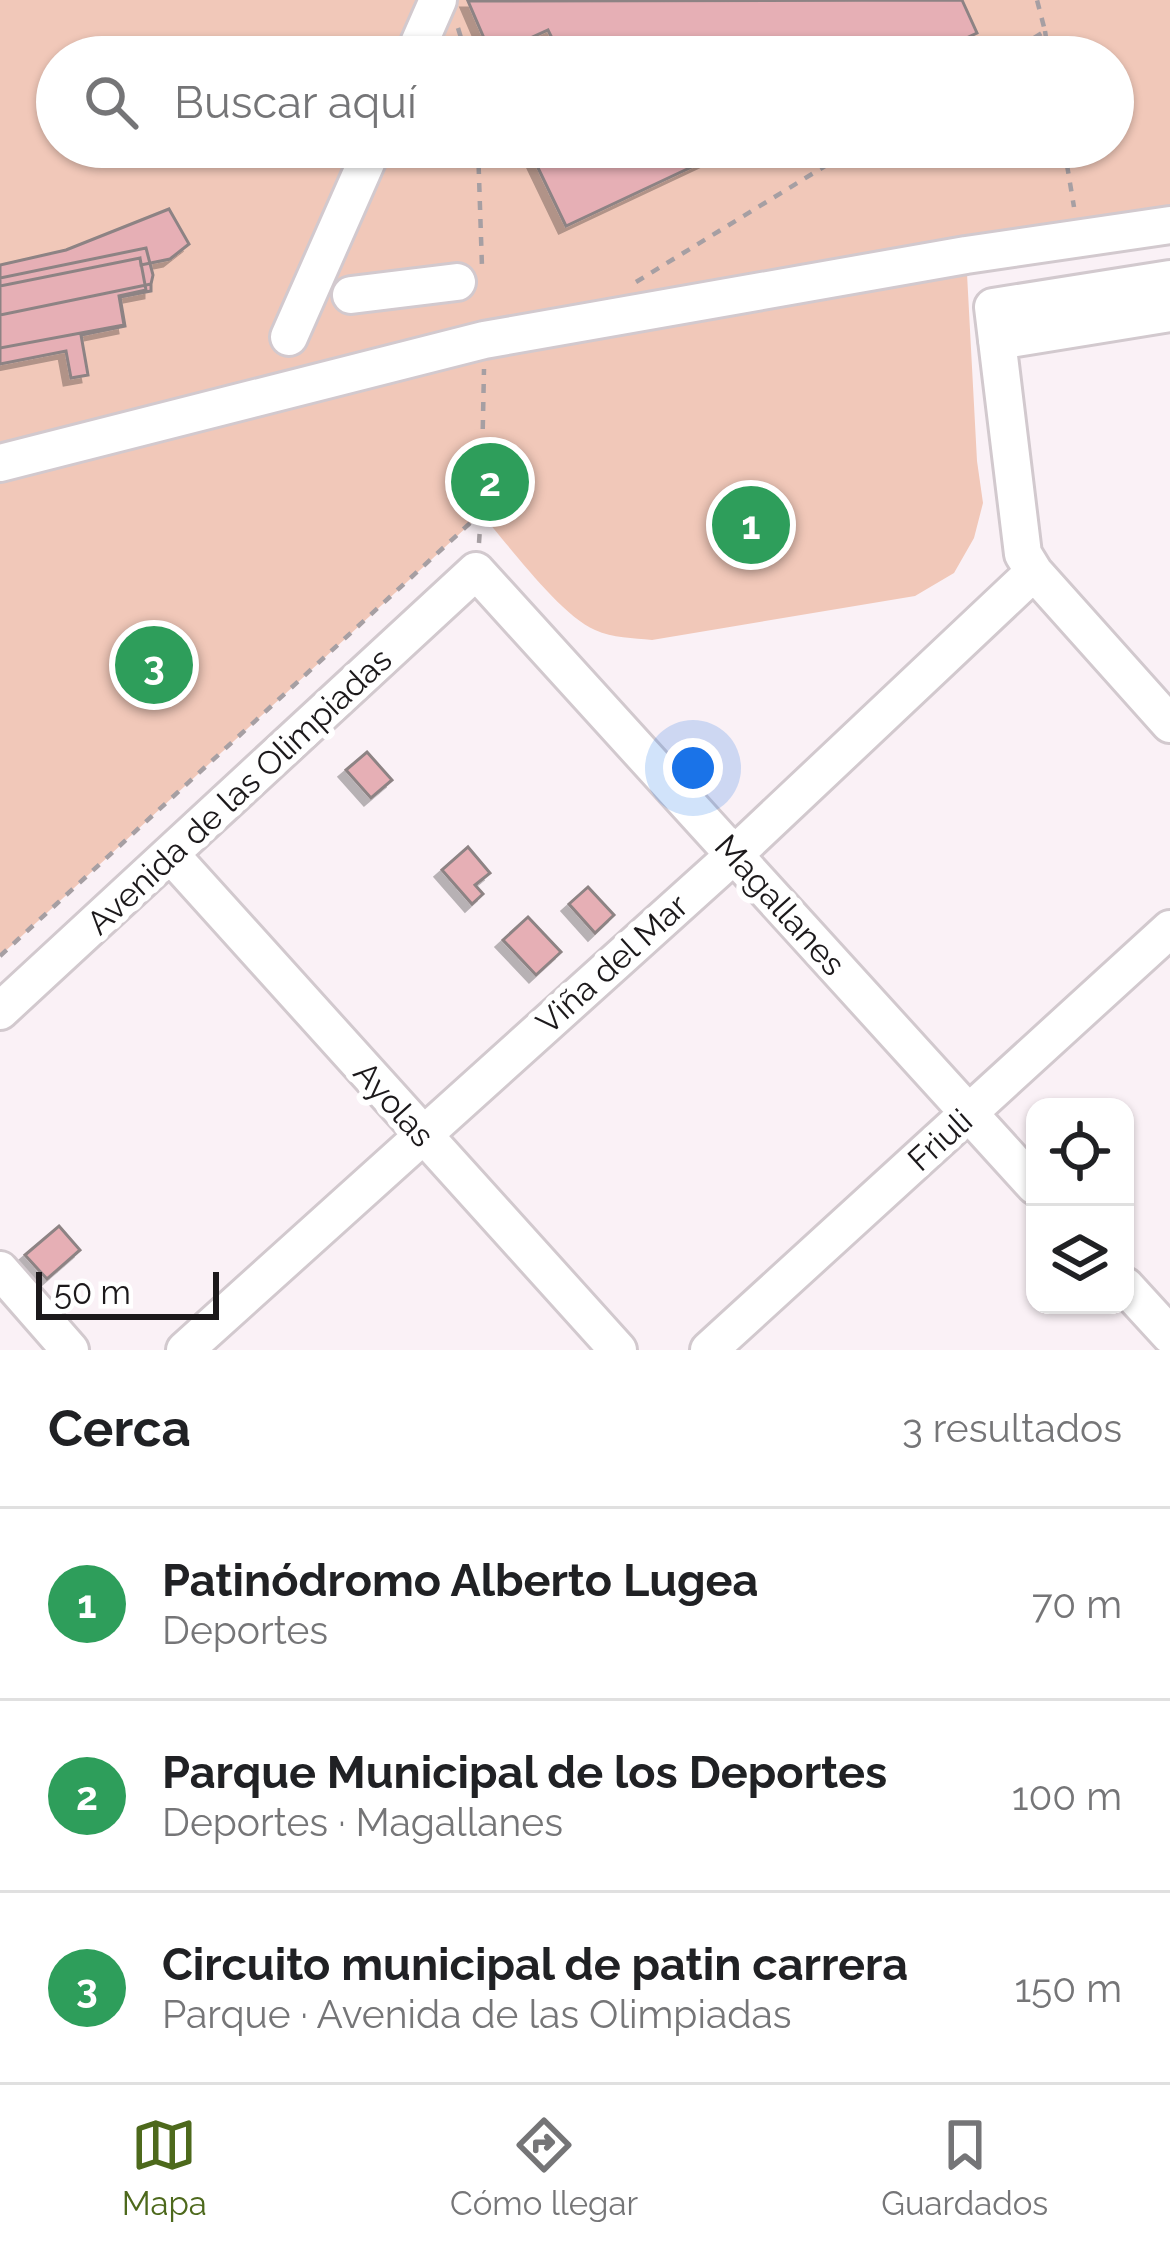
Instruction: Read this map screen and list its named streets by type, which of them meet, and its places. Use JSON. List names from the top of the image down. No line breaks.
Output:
{"streets":{"street":["Avenida de las Olimpiadas","Magallanes","Viña del Mar","Ayolas","Friuli"]},"crossings":[["Avenida de las Olimpiadas","Magallanes"],["Avenida de las Olimpiadas","Ayolas"],["Magallanes","Viña del Mar"],["Magallanes","Friuli"],["Viña del Mar","Ayolas"]],"scale_bar":"50 m","page":{"search":"Buscar aquí","pins":["2","1","3"],"scale":"50 m","heading":["Cerca","3 resultados"],"list":[{"mark":"1","name":"Patinódromo Alberto Lugea","note":"Deportes","value":"70 m"},{"mark":"2","name":"Parque Municipal de los Deportes","note":"Deportes · Magallanes","value":"100 m"},{"mark":"3","name":"Circuito municipal de patin carrera","note":"Parque · Avenida de las Olimpiadas","value":"150 m"}],"nav":["Mapa","Cómo llegar","Guardados"]}}
